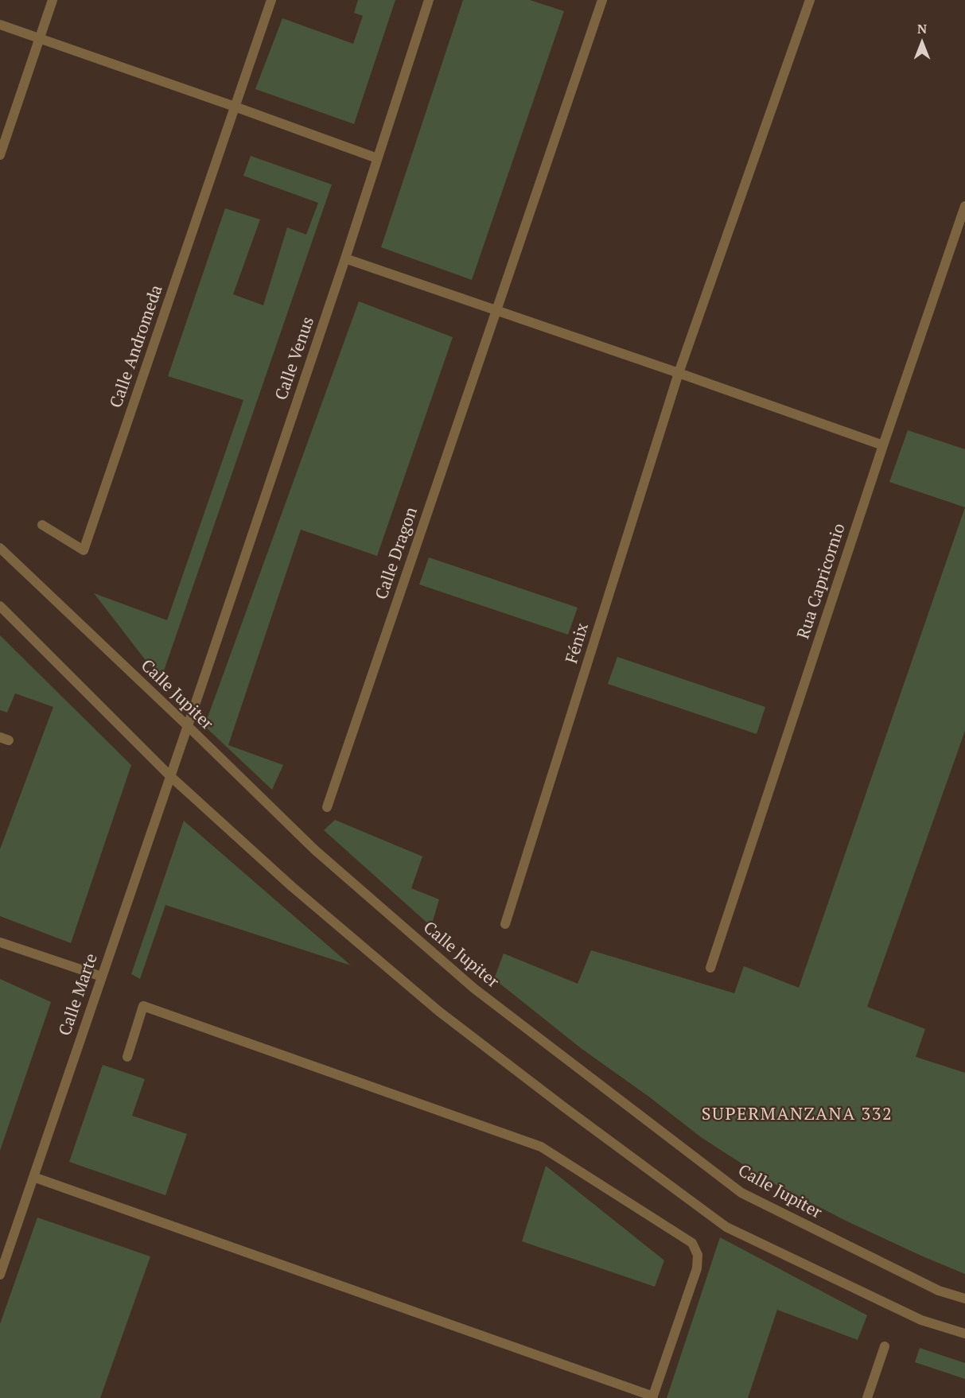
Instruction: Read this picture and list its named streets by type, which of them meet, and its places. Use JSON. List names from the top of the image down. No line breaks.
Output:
{"streets":{"street":["Calle Andromeda","Calle Venus","Calle Dragon","Rua Capricornio","Fénix","Calle Jupiter","Calle Marte"]},"crossings":[["Calle Venus","Calle Jupiter"],["Calle Venus","Calle Marte"],["Calle Jupiter","Calle Marte"]],"districts":["SUPERMANZANA 332"],"north":"top"}
